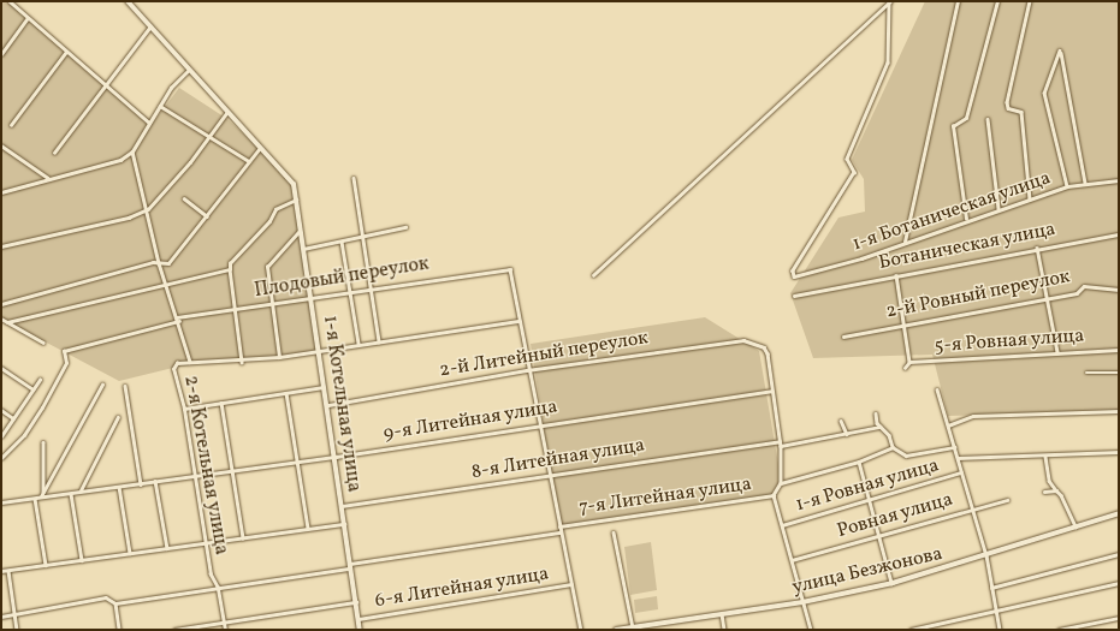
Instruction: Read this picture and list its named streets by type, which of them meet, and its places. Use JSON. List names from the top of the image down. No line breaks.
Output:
{"streets":{"street":["1-я Ботаническая улица","Ботаническая улица","Плодовый переулок","2-й Ровный переулок","5-я Ровная улица","2-й Литейный переулок","1-я Котельная улица","9-я Литейная улица","8-я Литейная улица","2-я Котельная улица","1-я Ровная улица","7-я Литейная улица","Ровная улица","улица Безжонова","6-я Литейная улица"]},"crossings":[["Плодовый переулок","1-я Котельная улица"],["Плодовый переулок","2-я Котельная улица"],["2-й Литейный переулок","1-я Котельная улица"],["2-й Литейный переулок","9-я Литейная улица"],["1-я Котельная улица","9-я Литейная улица"],["1-я Котельная улица","8-я Литейная улица"],["1-я Котельная улица","7-я Литейная улица"],["1-я Котельная улица","6-я Литейная улица"],["9-я Литейная улица","2-я Котельная улица"],["2-я Котельная улица","7-я Литейная улица"],["2-я Котельная улица","6-я Литейная улица"]]}
